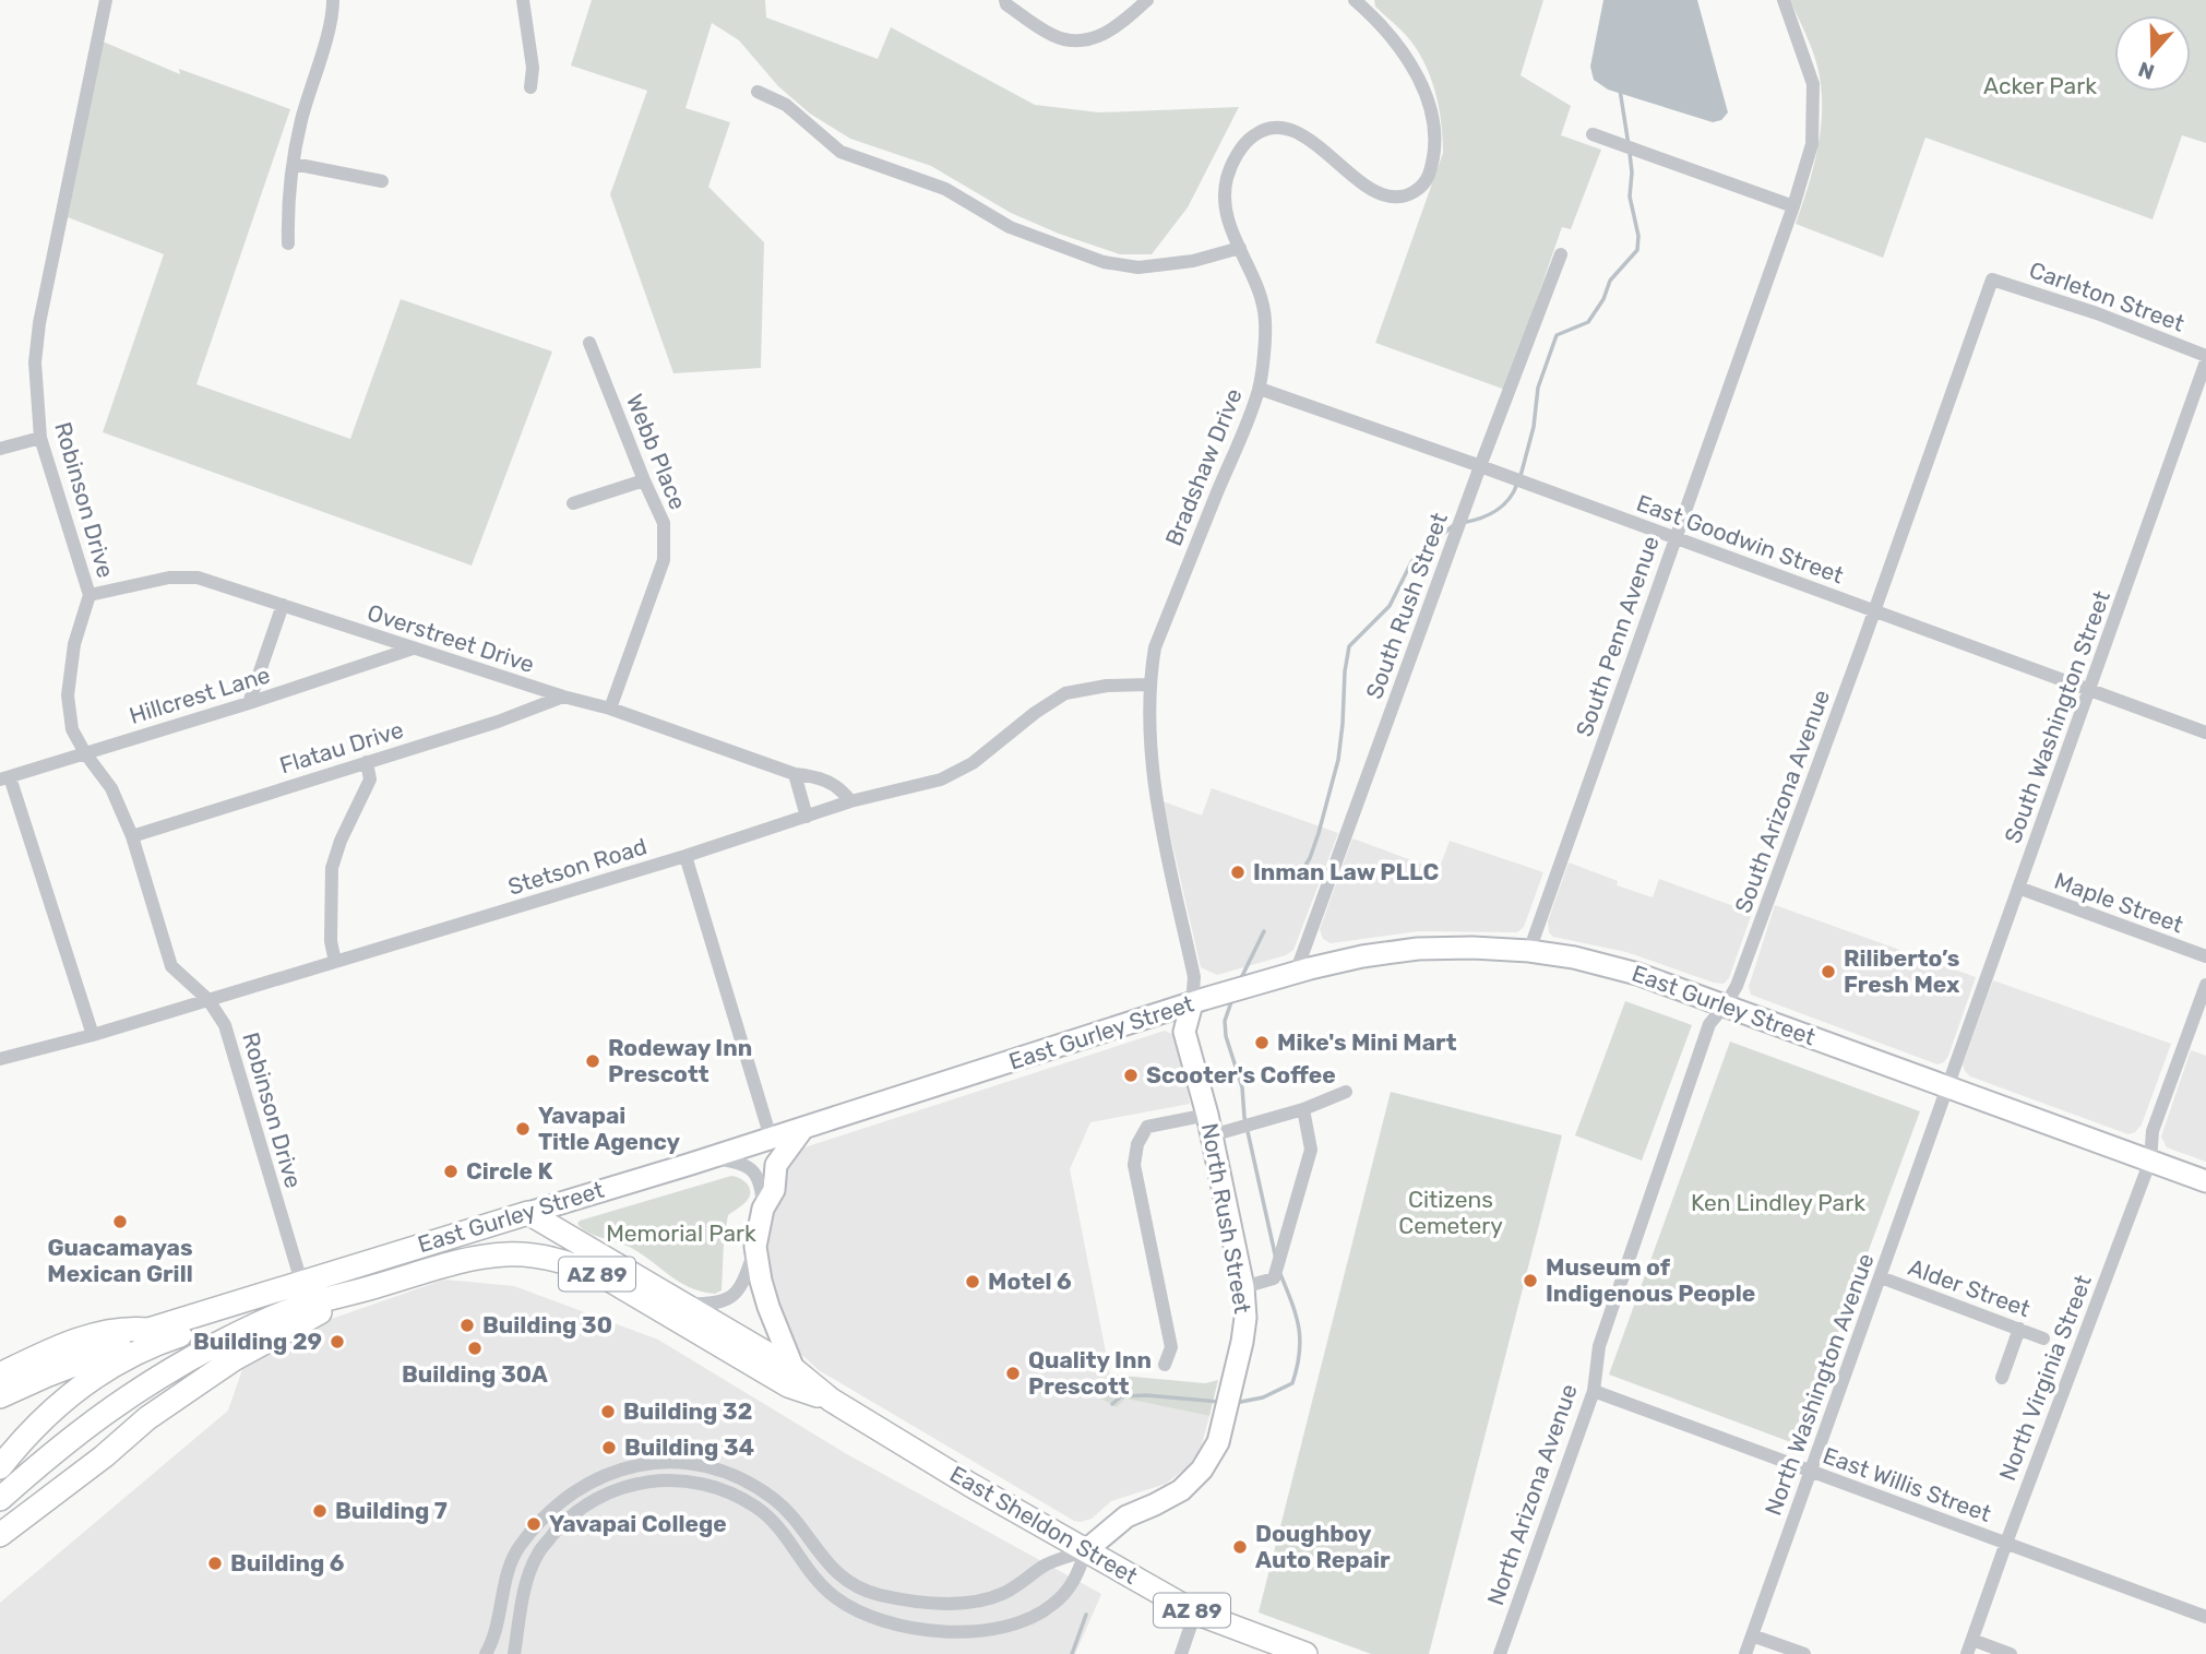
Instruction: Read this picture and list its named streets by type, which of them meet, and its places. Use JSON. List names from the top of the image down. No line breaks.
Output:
{"streets":{"main road":["East Gurley Street","North Rush Street","AZ 89","East Sheldon Street"],"street":["Carleton Street","Webb Place","Bradshaw Drive","Robinson Drive","East Goodwin Street","South Rush Street","South Penn Avenue","Overstreet Drive","Hillcrest Lane","South Washington Street","Flatau Drive","South Arizona Avenue","Stetson Road","Maple Street","Alder Street","North Virginia Street","North Washington Avenue","East Willis Street","North Arizona Avenue"]},"crossings":[["Carleton Street","South Washington Street"],["Carleton Street","South Arizona Avenue"],["Webb Place","Overstreet Drive"],["Bradshaw Drive","East Goodwin Street"],["Bradshaw Drive","Stetson Road"],["Bradshaw Drive","East Gurley Street"],["Bradshaw Drive","North Rush Street"],["Robinson Drive","Overstreet Drive"],["Robinson Drive","Hillcrest Lane"],["Robinson Drive","Flatau Drive"],["Robinson Drive","Stetson Road"],["Robinson Drive","East Gurley Street"],["East Goodwin Street","South Rush Street"],["East Goodwin Street","South Penn Avenue"],["East Goodwin Street","South Washington Street"],["East Goodwin Street","South Arizona Avenue"],["South Rush Street","East Gurley Street"],["South Penn Avenue","East Gurley Street"],["Overstreet Drive","Hillcrest Lane"],["Overstreet Drive","Flatau Drive"],["Overstreet Drive","Stetson Road"],["South Washington Street","Maple Street"],["South Washington Street","East Gurley Street"],["South Washington Street","North Washington Avenue"],["South Arizona Avenue","East Gurley Street"],["South Arizona Avenue","North Arizona Avenue"],["East Gurley Street","North Rush Street"],["East Gurley Street","North Virginia Street"],["East Gurley Street","North Washington Avenue"],["East Gurley Street","North Arizona Avenue"],["East Gurley Street","East Sheldon Street"],["North Rush Street","East Sheldon Street"],["AZ 89","East Sheldon Street"],["Alder Street","North Washington Avenue"],["North Virginia Street","East Willis Street"],["North Washington Avenue","East Willis Street"],["East Willis Street","North Arizona Avenue"]],"parks":["Acker Park","Citizens Cemetery","Ken Lindley Park","Memorial Park"],"places":["Inman Law PLLC","Riliberto’s Fresh Mex","Mike's Mini Mart","Rodeway Inn Prescott","Scooter's Coffee","Yavapai Title Agency","Circle K","Guacamayas Mexican Grill","Museum of Indigenous People","Motel 6","Building 30","Building 29","Building 30A","Quality Inn Prescott","Building 32","Building 34","Building 7","Yavapai College","Doughboy Auto Repair","Building 6"],"north":"bottom"}
